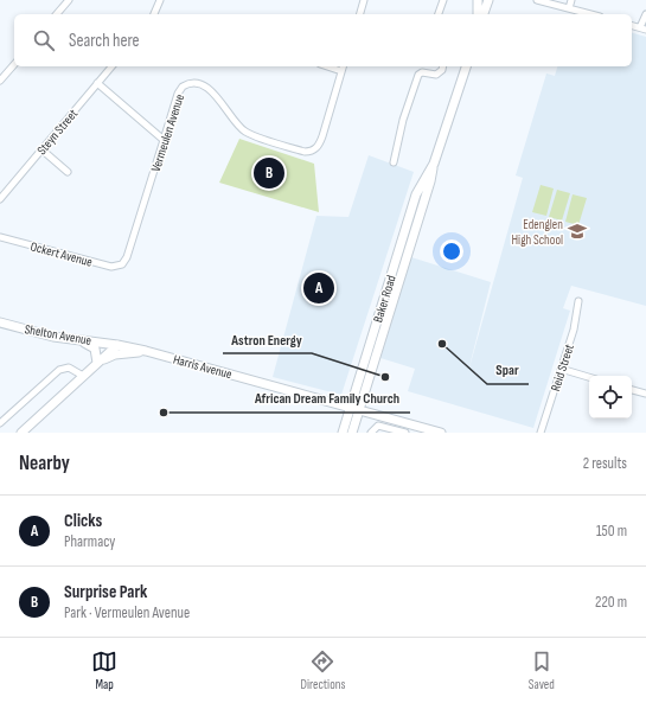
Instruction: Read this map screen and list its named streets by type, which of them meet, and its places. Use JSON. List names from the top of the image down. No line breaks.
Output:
{"streets":{"main road":["Baker Road","Shelton Avenue","Harris Avenue"],"street":["Steyn Street","Vermeulen Avenue","Ockert Avenue","Reid Street"]},"crossings":[["Vermeulen Avenue","Ockert Avenue"],["Baker Road","Harris Avenue"],["Shelton Avenue","Harris Avenue"]],"places":{"school or university":["Edenglen High School"],"other":["Spar","Astron Energy","African Dream Family Church"]},"page":{"search":"Search here","pins":["B","A"],"heading":["Nearby","2 results"],"list":[{"mark":"A","name":"Clicks","note":"Pharmacy","value":"150 m"},{"mark":"B","name":"Surprise Park","note":"Park · Vermeulen Avenue","value":"220 m"}],"nav":["Map","Directions","Saved"]}}
